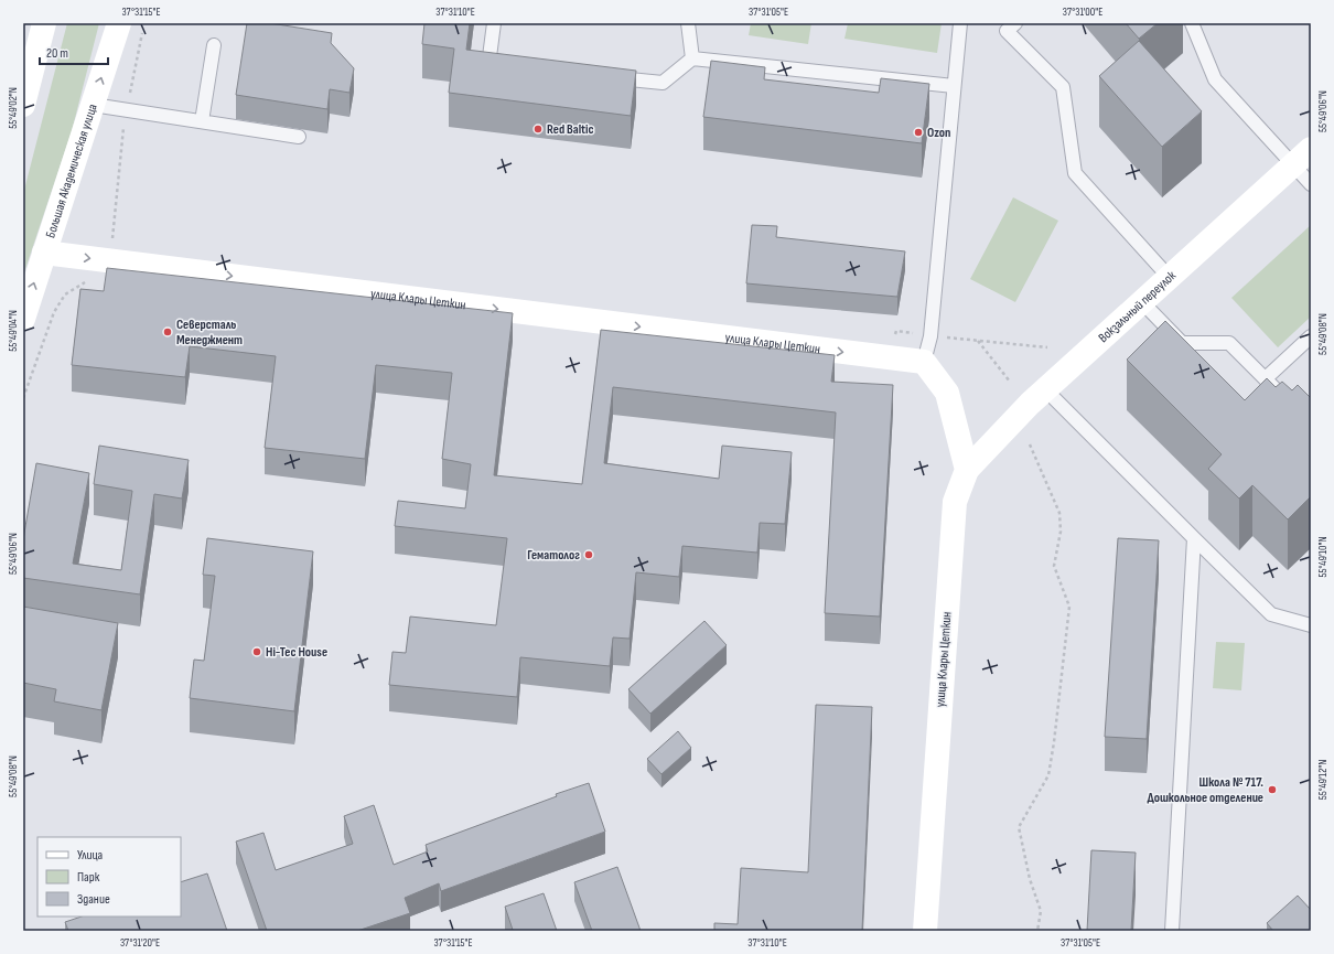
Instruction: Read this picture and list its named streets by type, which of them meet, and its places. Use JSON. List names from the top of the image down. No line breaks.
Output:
{"streets":{"street":["Большая Академическая улица","улица Клары Цеткин","Вокзальный переулок"]},"crossings":[["Большая Академическая улица","улица Клары Цеткин"],["улица Клары Цеткин","Вокзальный переулок"]],"one_way":["улица Клары Цеткин"],"places":["Red Baltic","Ozon","Северсталь Менеджмент","Гематолог","Hi-Tec House","Школа № 717. Дошкольное отделение"],"legend":["Улица","Парк","Здание"],"scale_bar":"20 m","coordinates":["37°31'15\"E","37°31'10\"E","37°31'05\"E","37°31'00\"E","55°49'02\"N","55°49'06\"N","55°49'04\"N","55°49'08\"N","55°49'10\"N","55°49'12\"N","37°31'20\"E"]}
